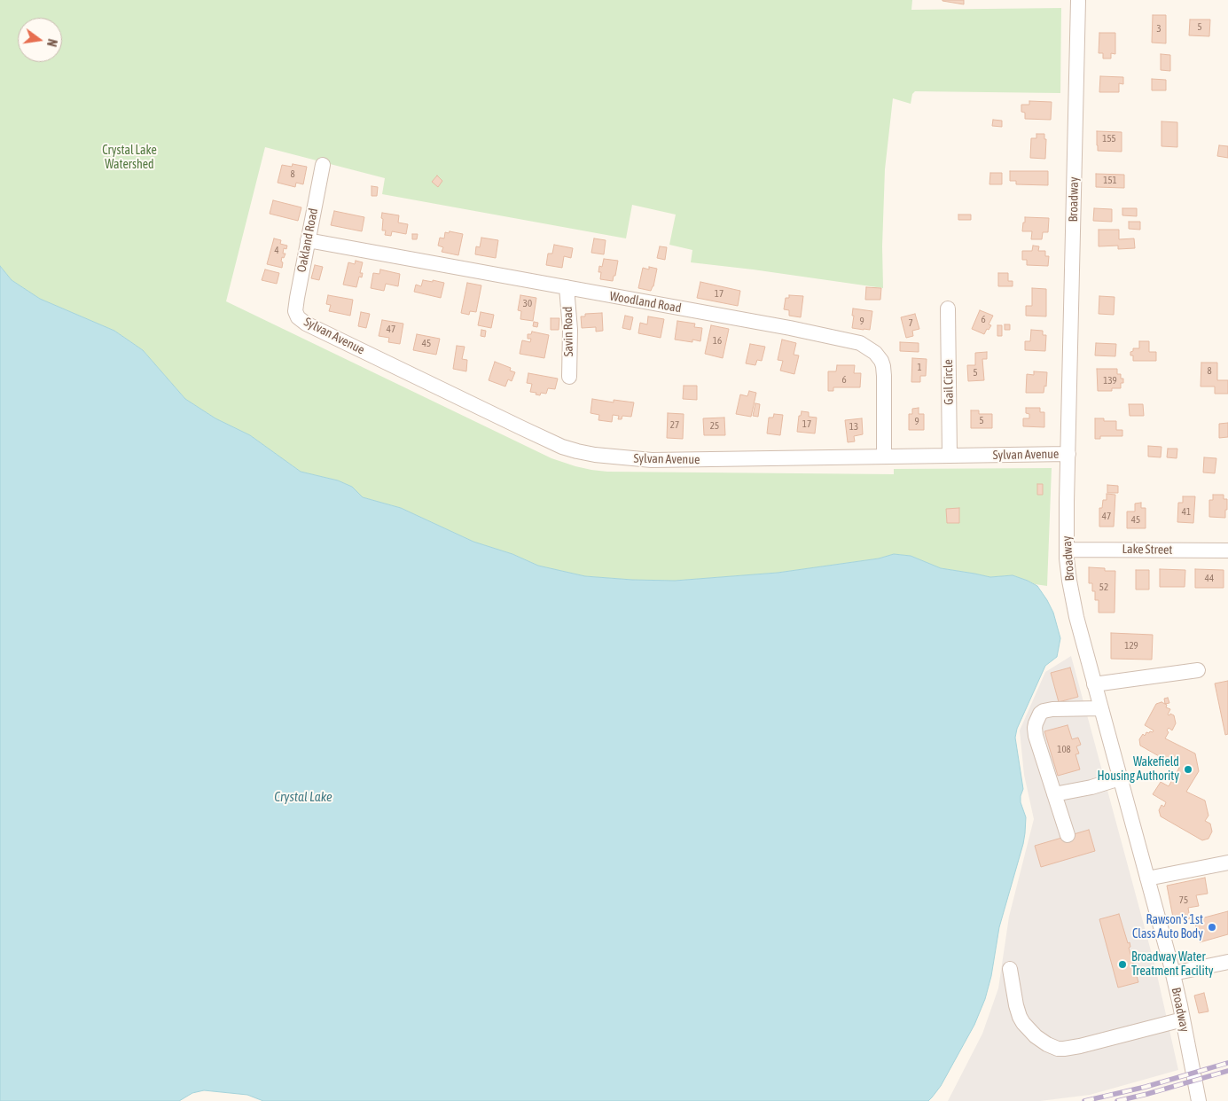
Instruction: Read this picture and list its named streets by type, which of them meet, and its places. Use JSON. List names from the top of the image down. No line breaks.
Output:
{"streets":{"street":["Broadway","Oakland Road","Woodland Road","Savin Road","Sylvan Avenue","Gail Circle","Lake Street"]},"crossings":[["Broadway","Sylvan Avenue"],["Broadway","Lake Street"],["Oakland Road","Woodland Road"],["Oakland Road","Sylvan Avenue"],["Woodland Road","Savin Road"],["Woodland Road","Sylvan Avenue"],["Sylvan Avenue","Gail Circle"]],"water":["Crystal Lake"],"parks":["Crystal Lake Watershed"],"places":["Wakefield Housing Authority","Rawson's 1st Class Auto Body","Broadway Water Treatment Facility"],"house_numbers":["5","3","155","8","151","4","17","30","6","9","7","47","16","45","1","8","5","6","139","5","9","17","27","25","13","41","47","45","44","52","129","108","75"],"north":"right"}
